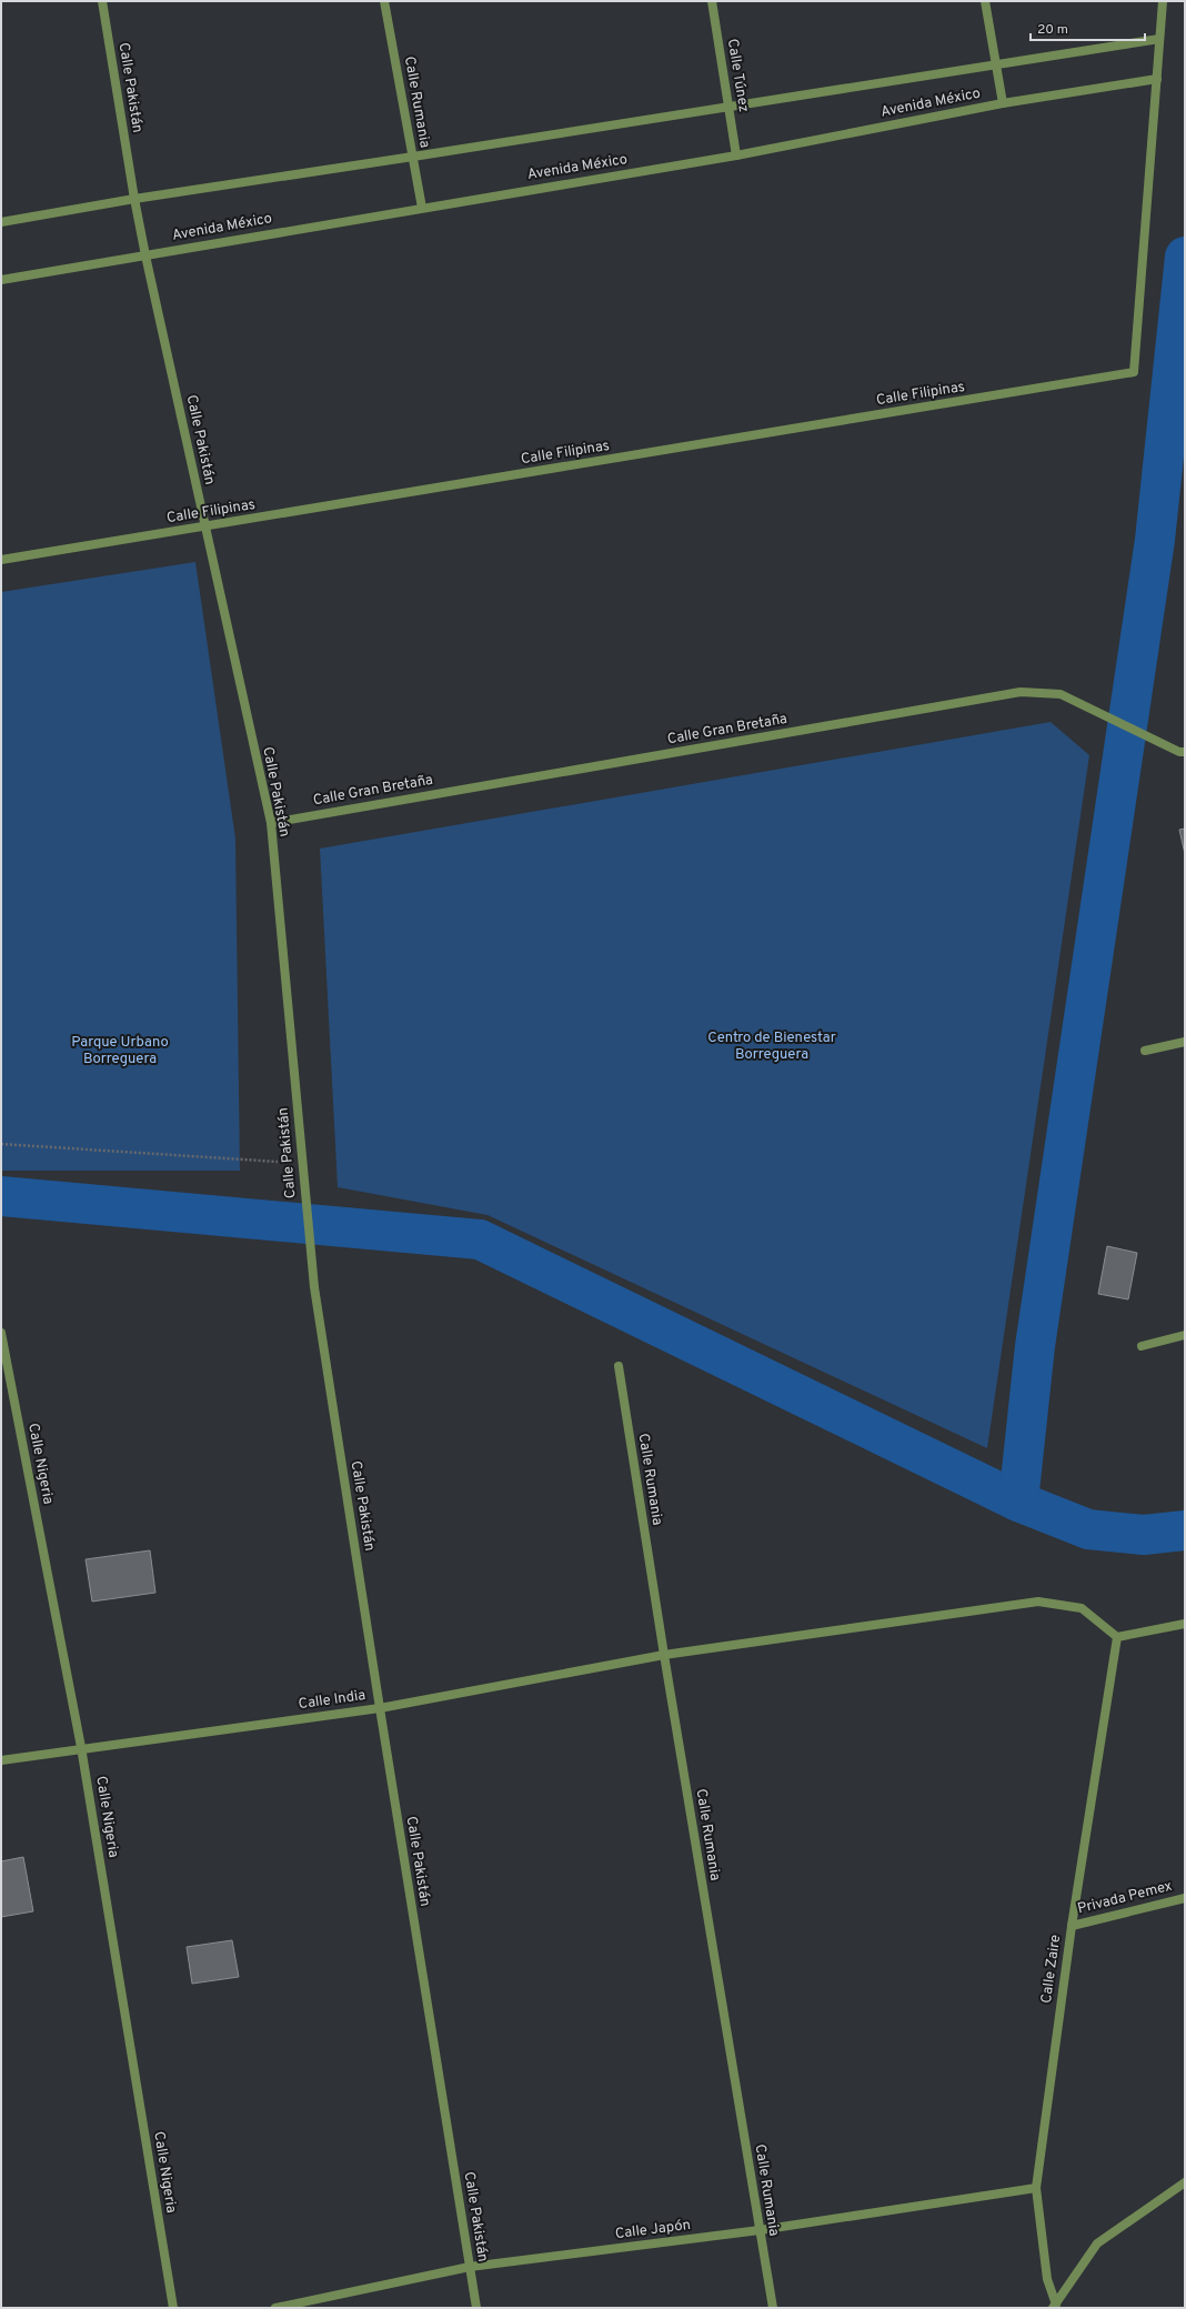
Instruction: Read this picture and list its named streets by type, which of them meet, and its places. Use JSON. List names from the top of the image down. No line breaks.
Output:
{"streets":{"street":["Calle Túnez","Calle Pakistán","Calle Rumania","Avenida México","Calle Filipinas","Calle Gran Bretaña","Calle Nigeria","Calle India","Privada Pemex","Calle Zaire","Calle Japón"]},"crossings":[["Calle Túnez","Avenida México"],["Calle Pakistán","Avenida México"],["Calle Pakistán","Calle Filipinas"],["Calle Pakistán","Calle Gran Bretaña"],["Calle Pakistán","Calle India"],["Calle Pakistán","Calle Japón"],["Calle Rumania","Avenida México"],["Calle Rumania","Calle India"],["Calle Rumania","Calle Japón"],["Avenida México","Calle Filipinas"],["Calle Nigeria","Calle India"],["Calle India","Calle Zaire"],["Privada Pemex","Calle Zaire"],["Calle Zaire","Calle Japón"]],"parks":["Centro de Bienestar Borreguera","Parque Urbano Borreguera"],"scale_bar":"20 m"}
